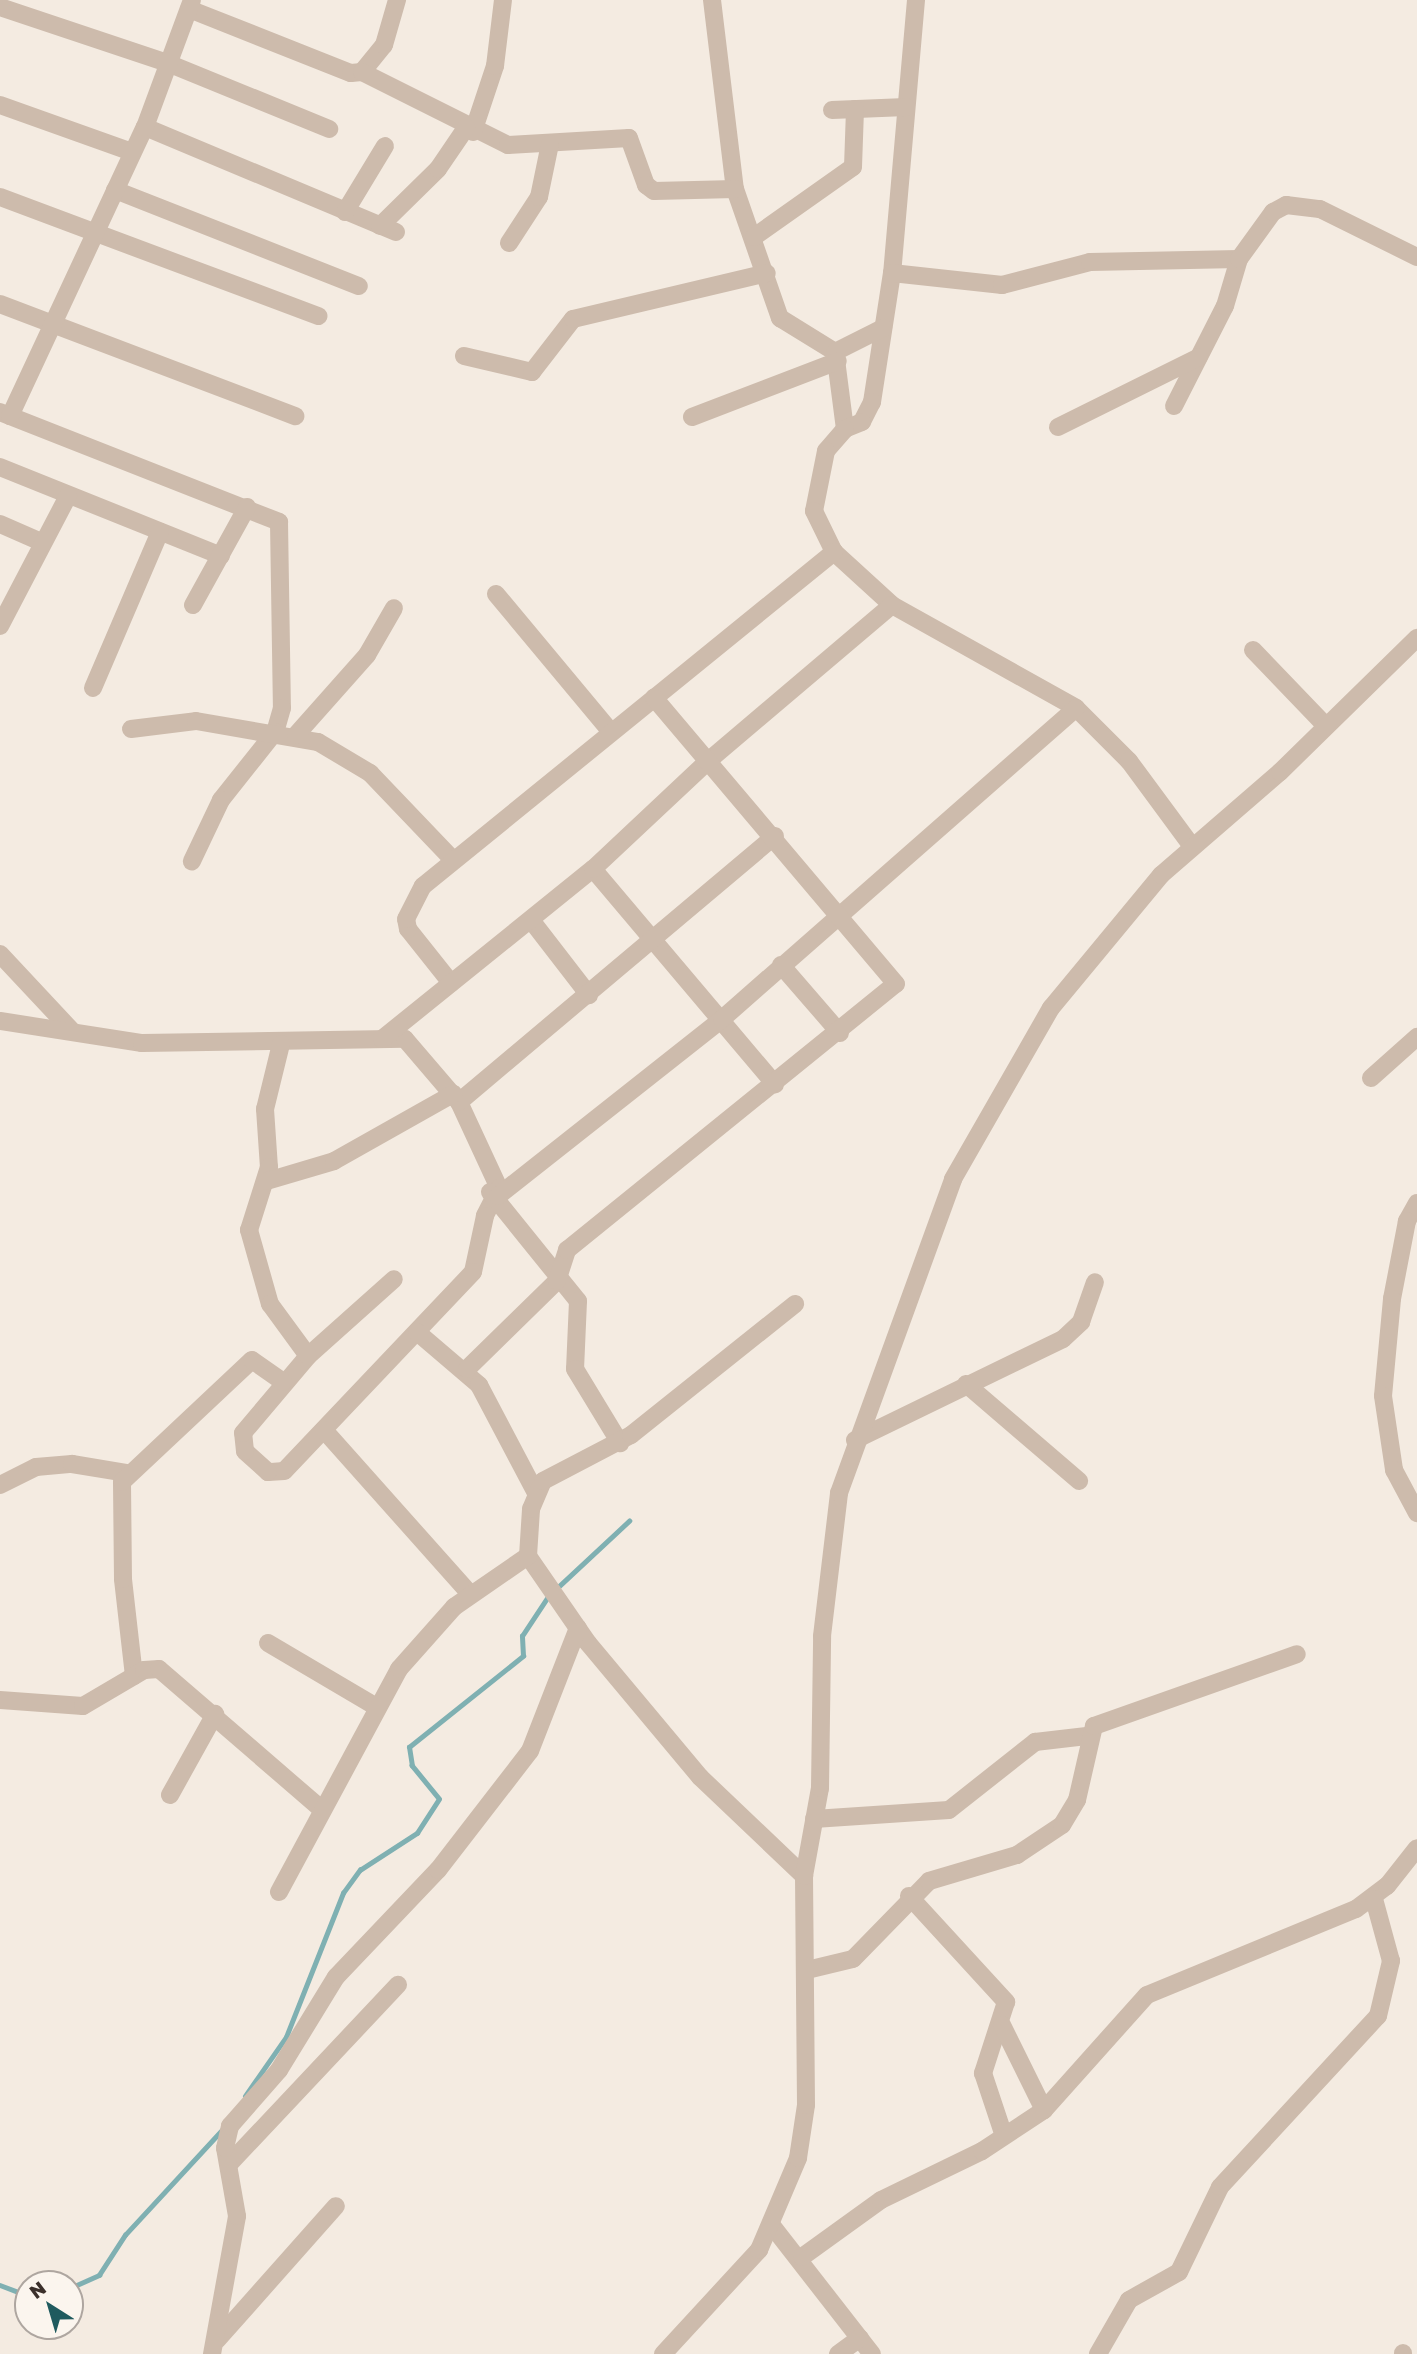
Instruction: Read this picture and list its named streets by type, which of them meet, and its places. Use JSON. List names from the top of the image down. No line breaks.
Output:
{"north":"top left"}
